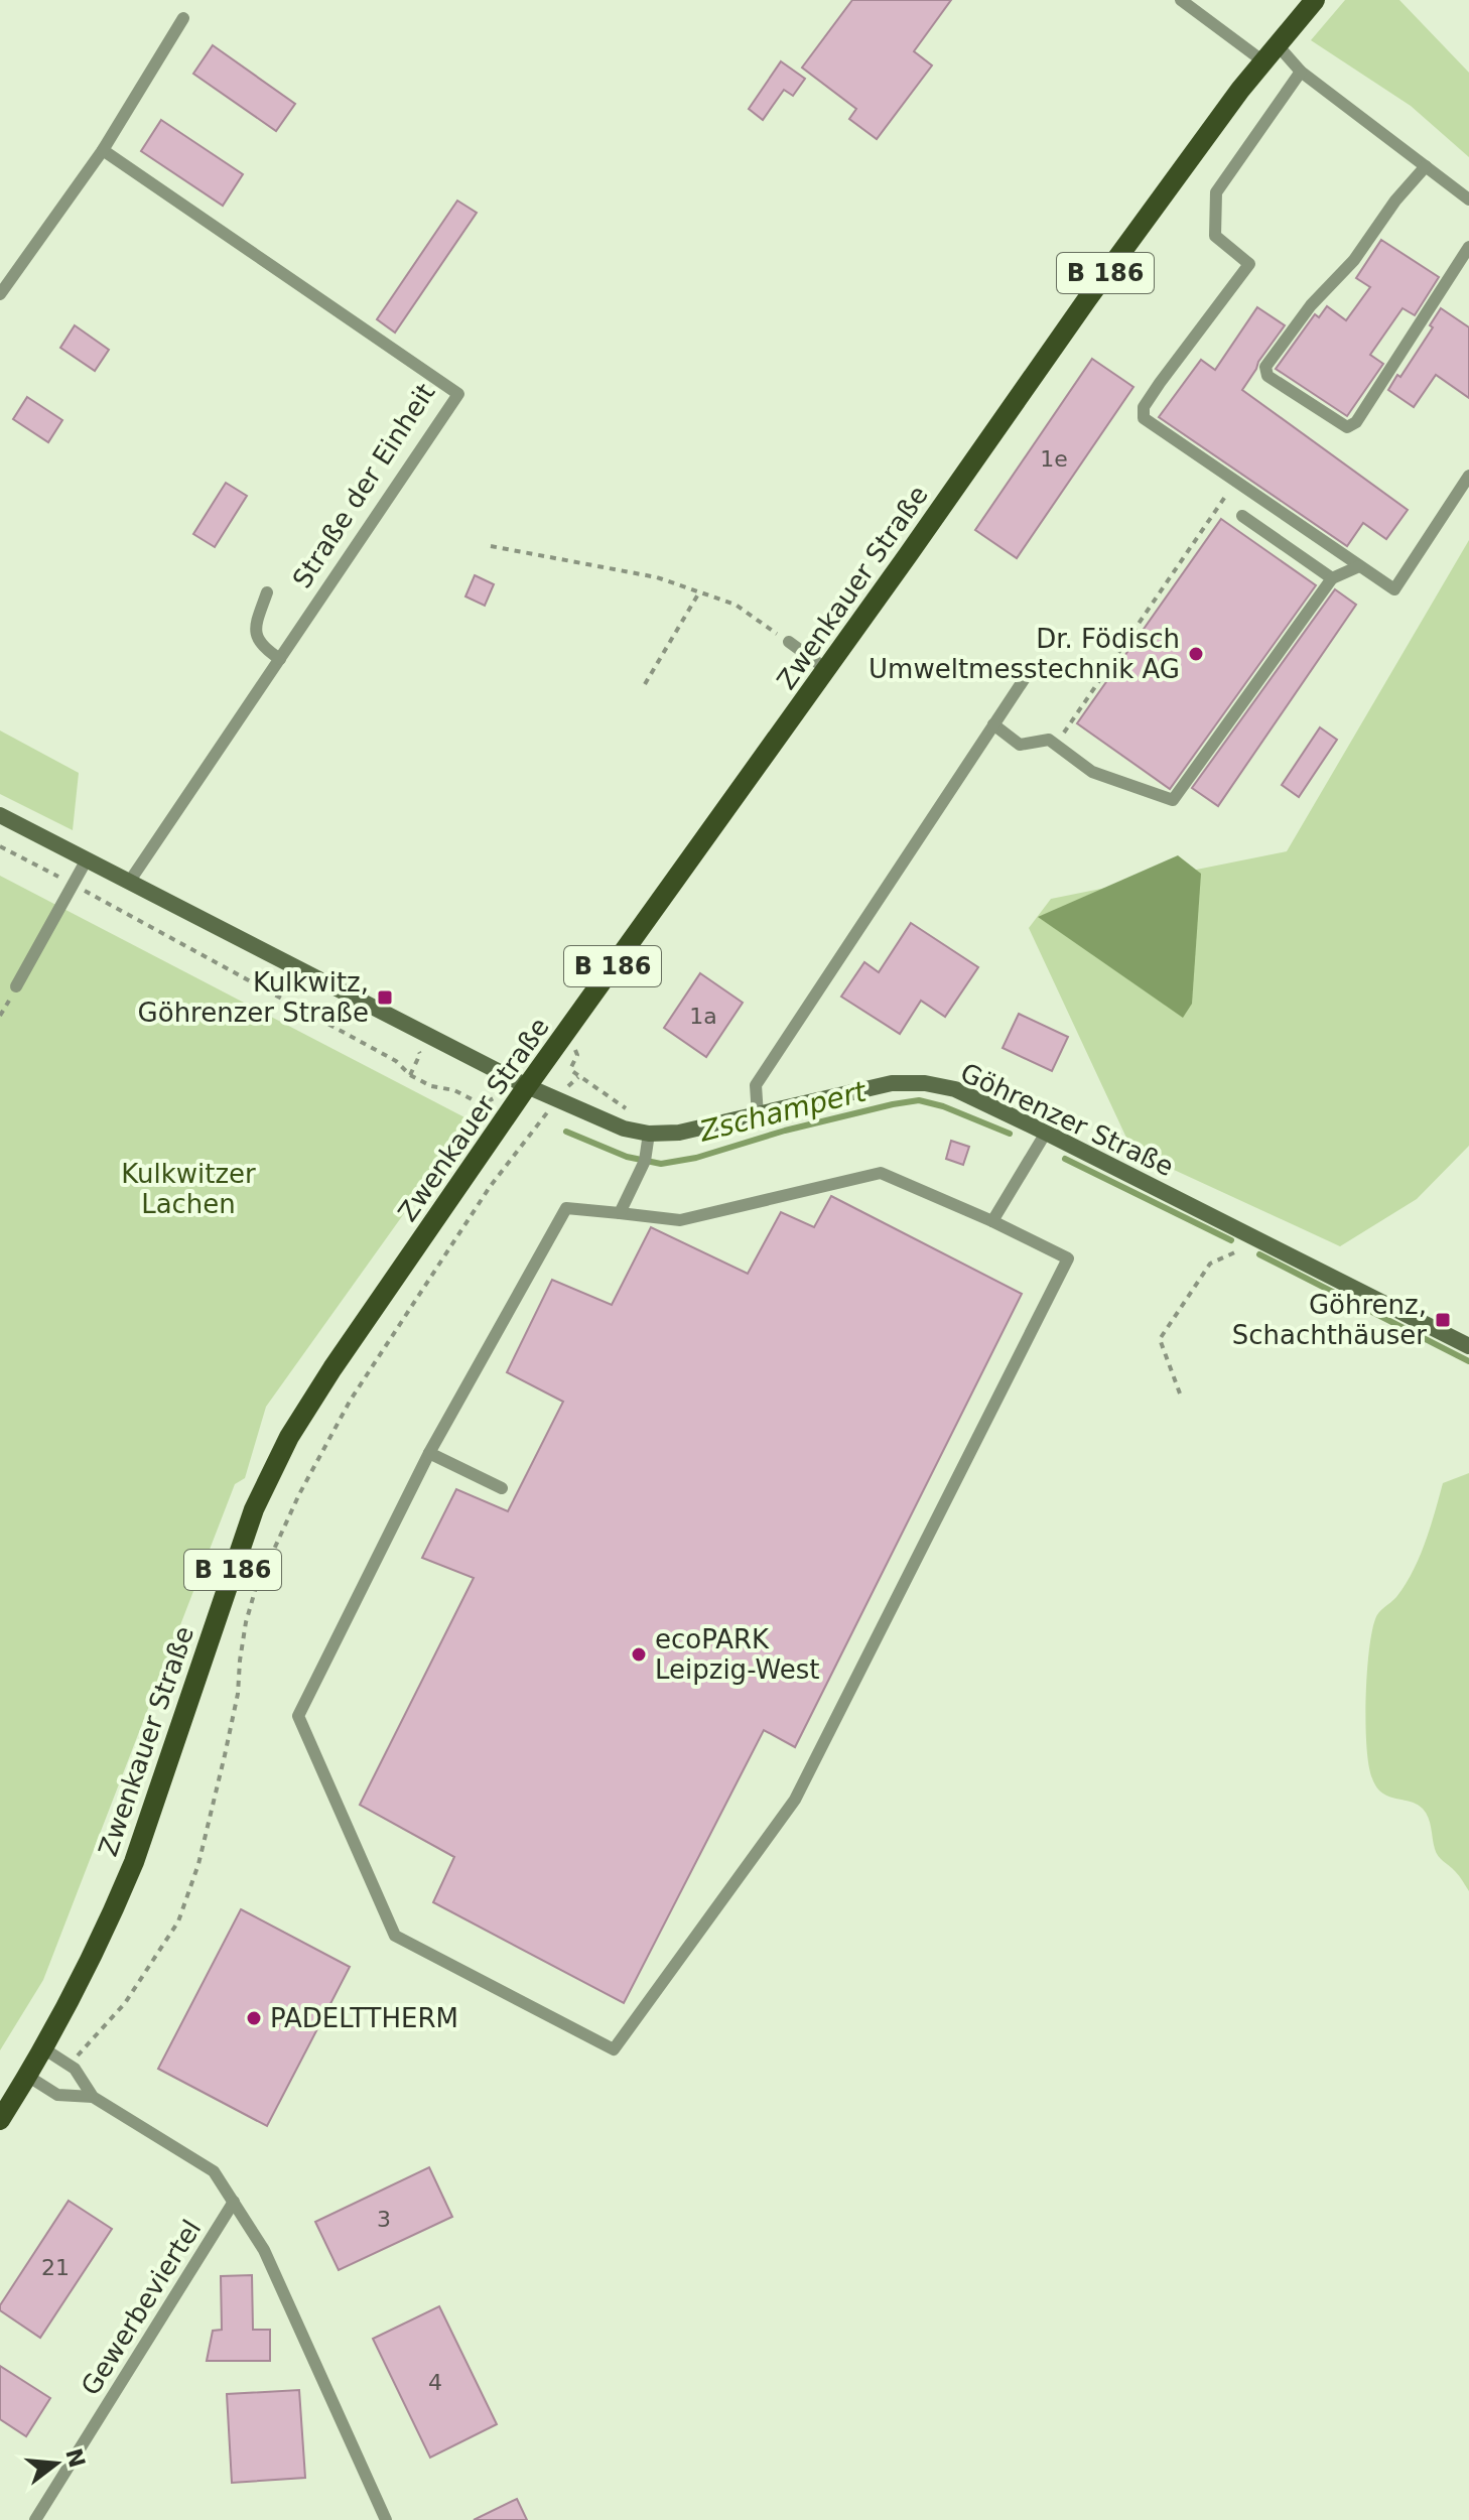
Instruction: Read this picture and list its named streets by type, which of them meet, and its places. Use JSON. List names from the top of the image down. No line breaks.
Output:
{"streets":{"main road":["B 186","Zwenkauer Straße"],"street":["Göhrenzer Straße"],"lane":["Straße der Einheit","Gewerbeviertel"]},"crossings":[["Zwenkauer Straße","Göhrenzer Straße"],["Zwenkauer Straße","Gewerbeviertel"]],"water":["Zschampert"],"parks":["Kulkwitzer Lachen"],"places":{"other":["Dr. Födisch Umweltmesstechnik AG","ecoPARK Leipzig-West","PADELTTHERM"],"transit":["Kulkwitz, Göhrenzer Straße","Göhrenz, Schachthäuser"]},"house_numbers":["1e","1a","3","21","4"],"north":"right"}
